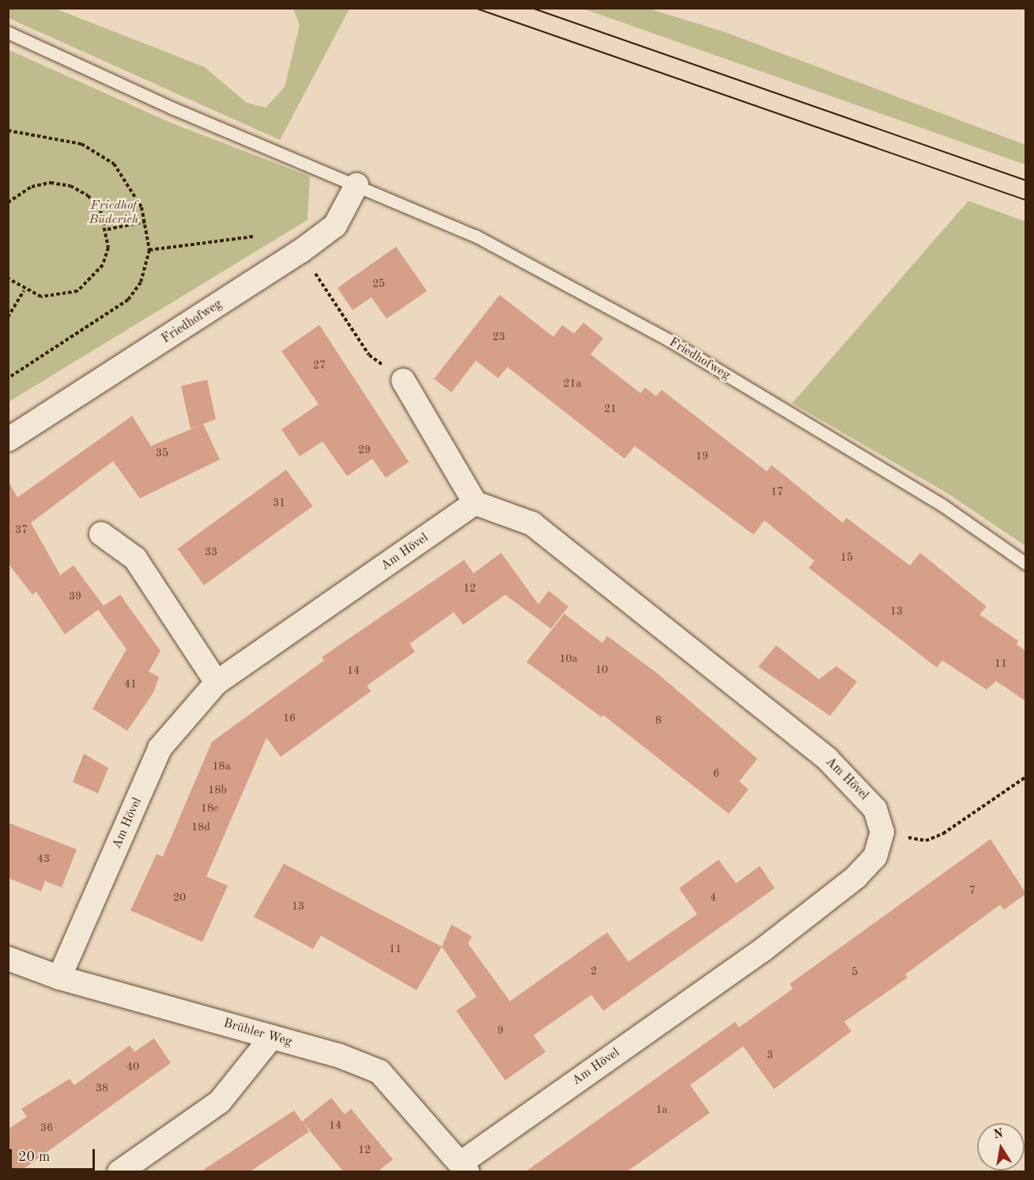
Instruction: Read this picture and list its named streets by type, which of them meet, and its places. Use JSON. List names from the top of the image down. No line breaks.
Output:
{"streets":{"street":["Friedhofweg","Am Hövel","Brühler Weg"]},"crossings":[["Am Hövel","Brühler Weg"]],"parks":["Friedhof Büderich"],"house_numbers":["25","23","27","21a","21","29","35","19","17","31","37","33","15","12","39","13","10a","11","10","14","41","16","8","18a","6","18b","18c","18d","43","7","20","4","13","11","2","5","9","3","40","38","1a","14","36","12"],"scale_bar":"20 m","north":"top"}
